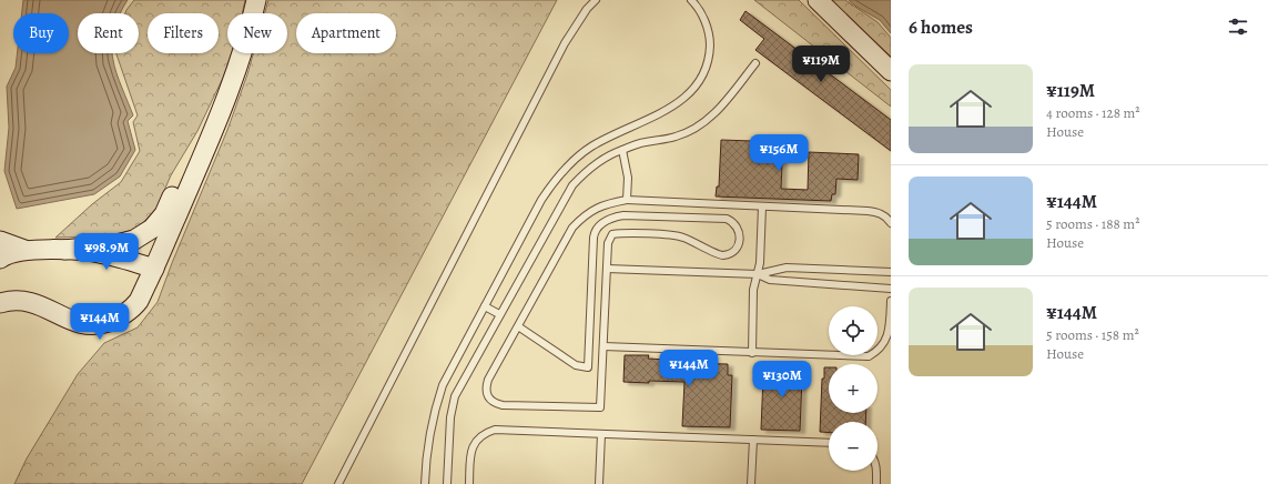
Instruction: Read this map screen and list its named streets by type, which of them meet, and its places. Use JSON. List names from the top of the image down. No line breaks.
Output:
{"page":{"heading":"6 homes","chip":["Buy","Rent","Filters","New","Apartment"],"price":["¥119M","¥156M","¥98.9M","¥144M","¥144M","¥130M"],"list":[{"name":"¥119M","note":"4 rooms · 128 m² · House"},{"name":"¥144M","note":"5 rooms · 188 m² · House"},{"name":"¥144M","note":"5 rooms · 158 m² · House"}],"map_buttons":["+","−"]}}
